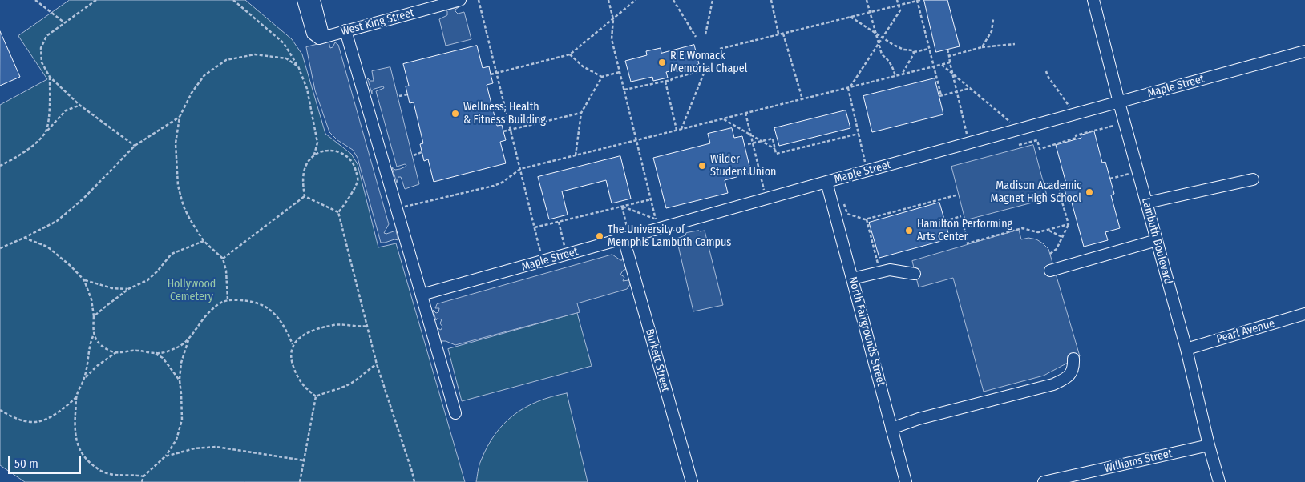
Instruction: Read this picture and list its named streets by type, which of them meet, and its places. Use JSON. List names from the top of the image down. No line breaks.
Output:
{"streets":{"street":["West King Street","Maple Street","Lambuth Boulevard","North Fairgrounds Street","Pearl Avenue","Burkett Street","Williams Street"]},"crossings":[["Maple Street","Lambuth Boulevard"],["Maple Street","North Fairgrounds Street"],["Maple Street","Burkett Street"],["Lambuth Boulevard","Pearl Avenue"],["Lambuth Boulevard","Williams Street"]],"parks":["Hollywood Cemetery"],"places":["R E Womack Memorial Chapel","Wellness, Health & Fitness Building","Wilder Student Union","Madison Academic Magnet High School","Hamilton Performing Arts Center","The University of Memphis Lambuth Campus"],"scale_bar":"50 m"}
